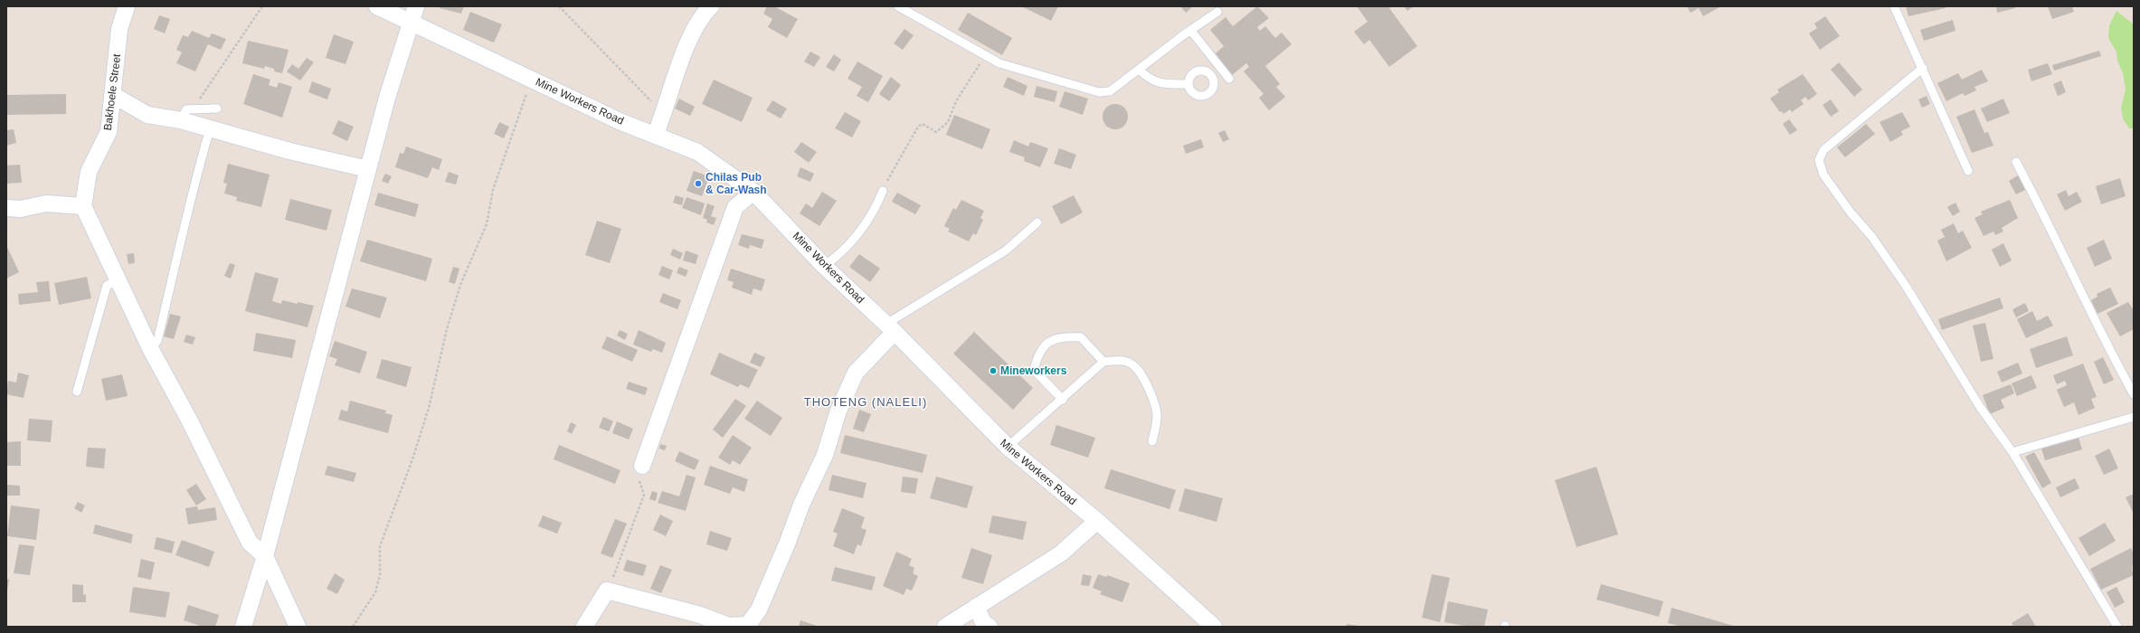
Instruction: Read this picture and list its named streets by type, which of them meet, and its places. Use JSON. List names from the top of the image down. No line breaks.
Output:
{"streets":{"street":["Bakhoele Street","Mine Workers Road"]},"districts":["THOTENG (NALELI)"],"places":["Chilas Pub & Car-Wash","Mineworkers"]}
